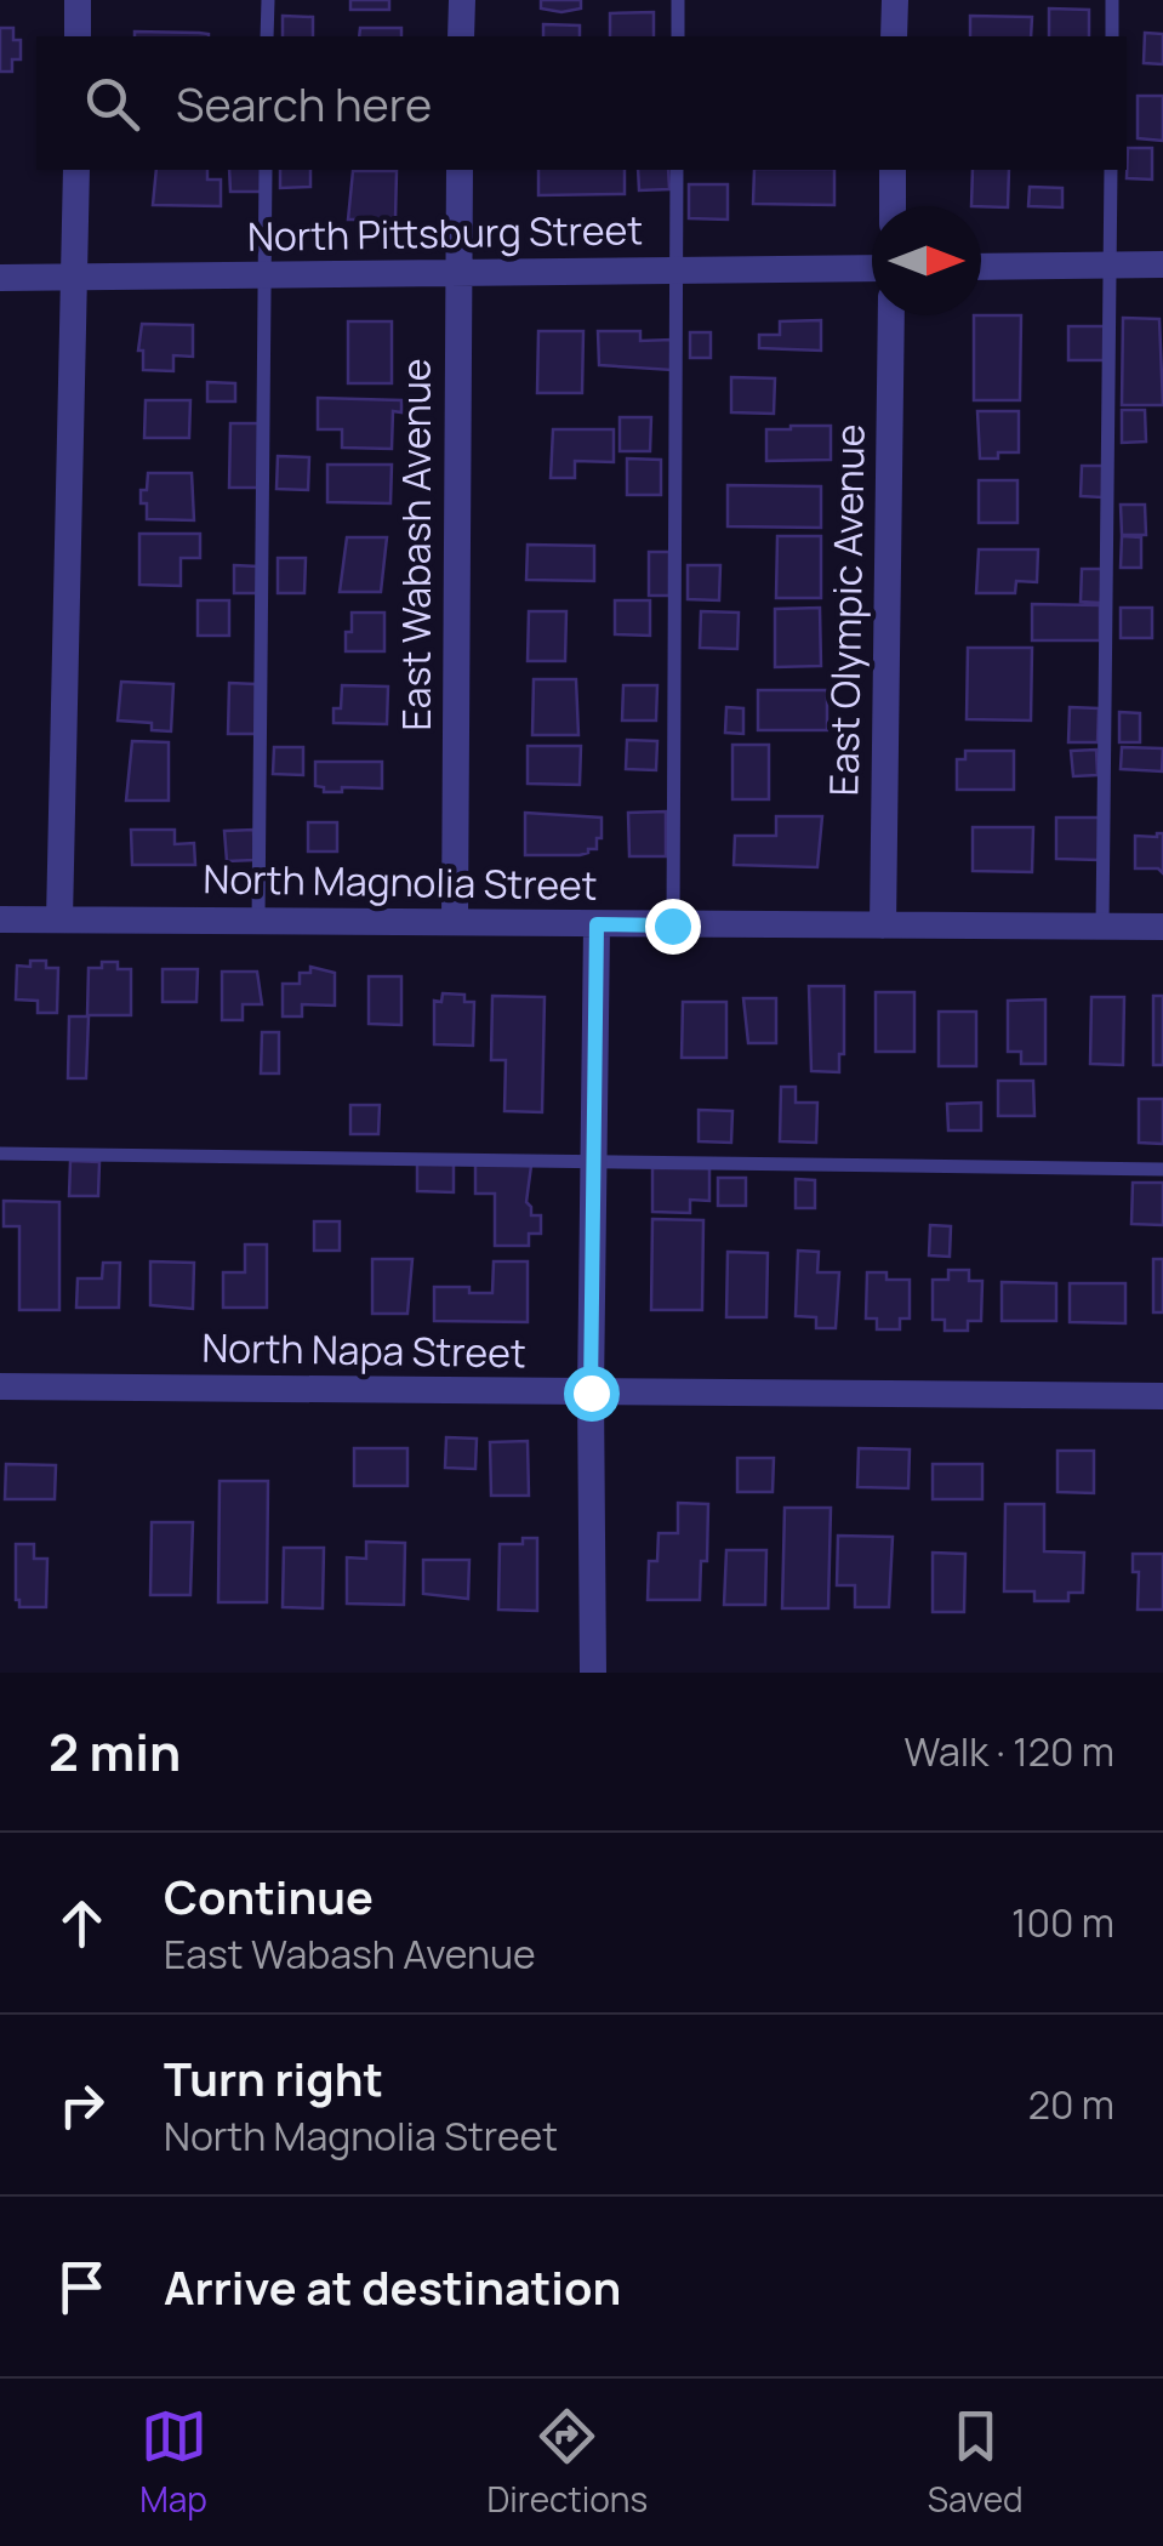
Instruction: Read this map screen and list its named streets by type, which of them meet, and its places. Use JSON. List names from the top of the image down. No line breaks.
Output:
{"streets":{"street":["North Pittsburg Street","East Wabash Avenue","East Olympic Avenue","North Magnolia Street","North Napa Street"]},"crossings":[["North Pittsburg Street","East Wabash Avenue"],["East Wabash Avenue","North Magnolia Street"],["East Olympic Avenue","North Magnolia Street"]],"north":"right","page":{"search":"Search here","heading":["2 min","Walk · 120 m"],"list":[["Continue","East Wabash Avenue","100 m"],["Turn right","North Magnolia Street","20 m"],"Arrive at destination"],"nav":["Map","Directions","Saved"]}}
